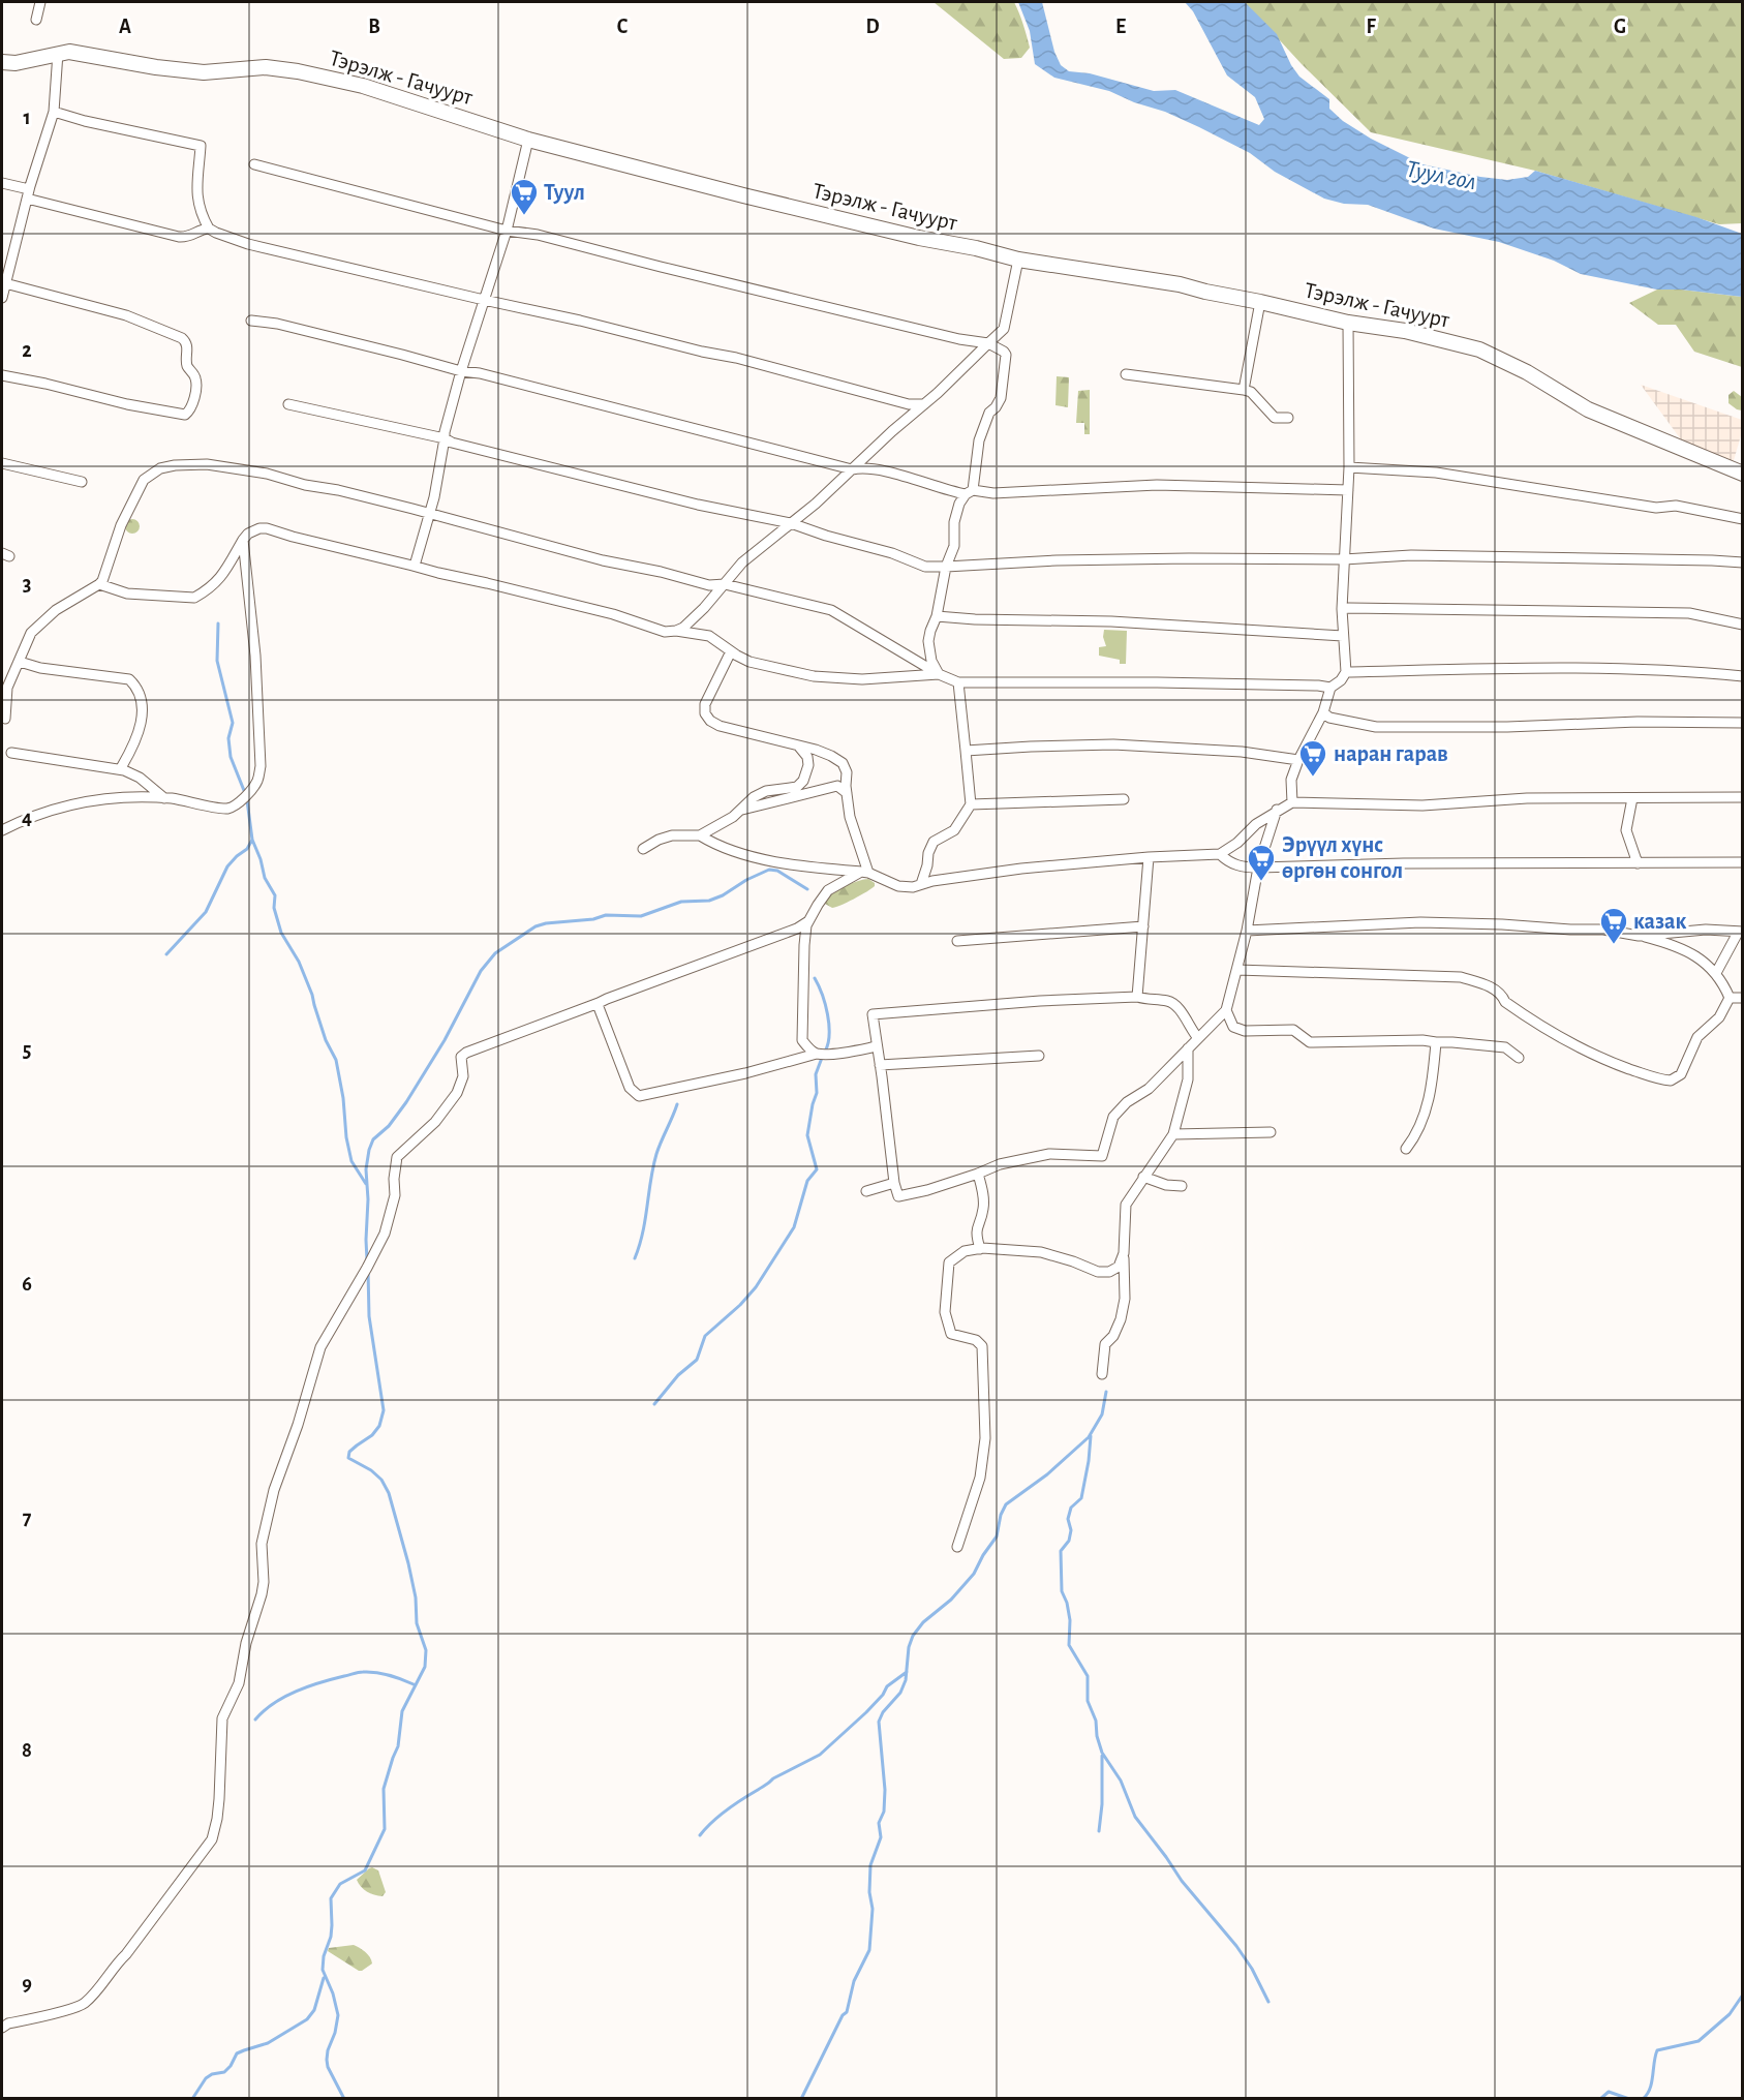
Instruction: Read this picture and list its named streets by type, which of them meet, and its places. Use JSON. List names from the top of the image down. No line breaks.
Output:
{"streets":{"main road":["Тэрэлж - Гачуурт"]},"water":["Туул гол"],"places":{"supermarket":["Туул","наран гарав","Эрүүл хүнс өргөн сонгол","казак"]},"grid":{"columns":["A","B","C","D","E","F","G"],"rows":["1","2","3","4","5","6","7","8","9"]}}
